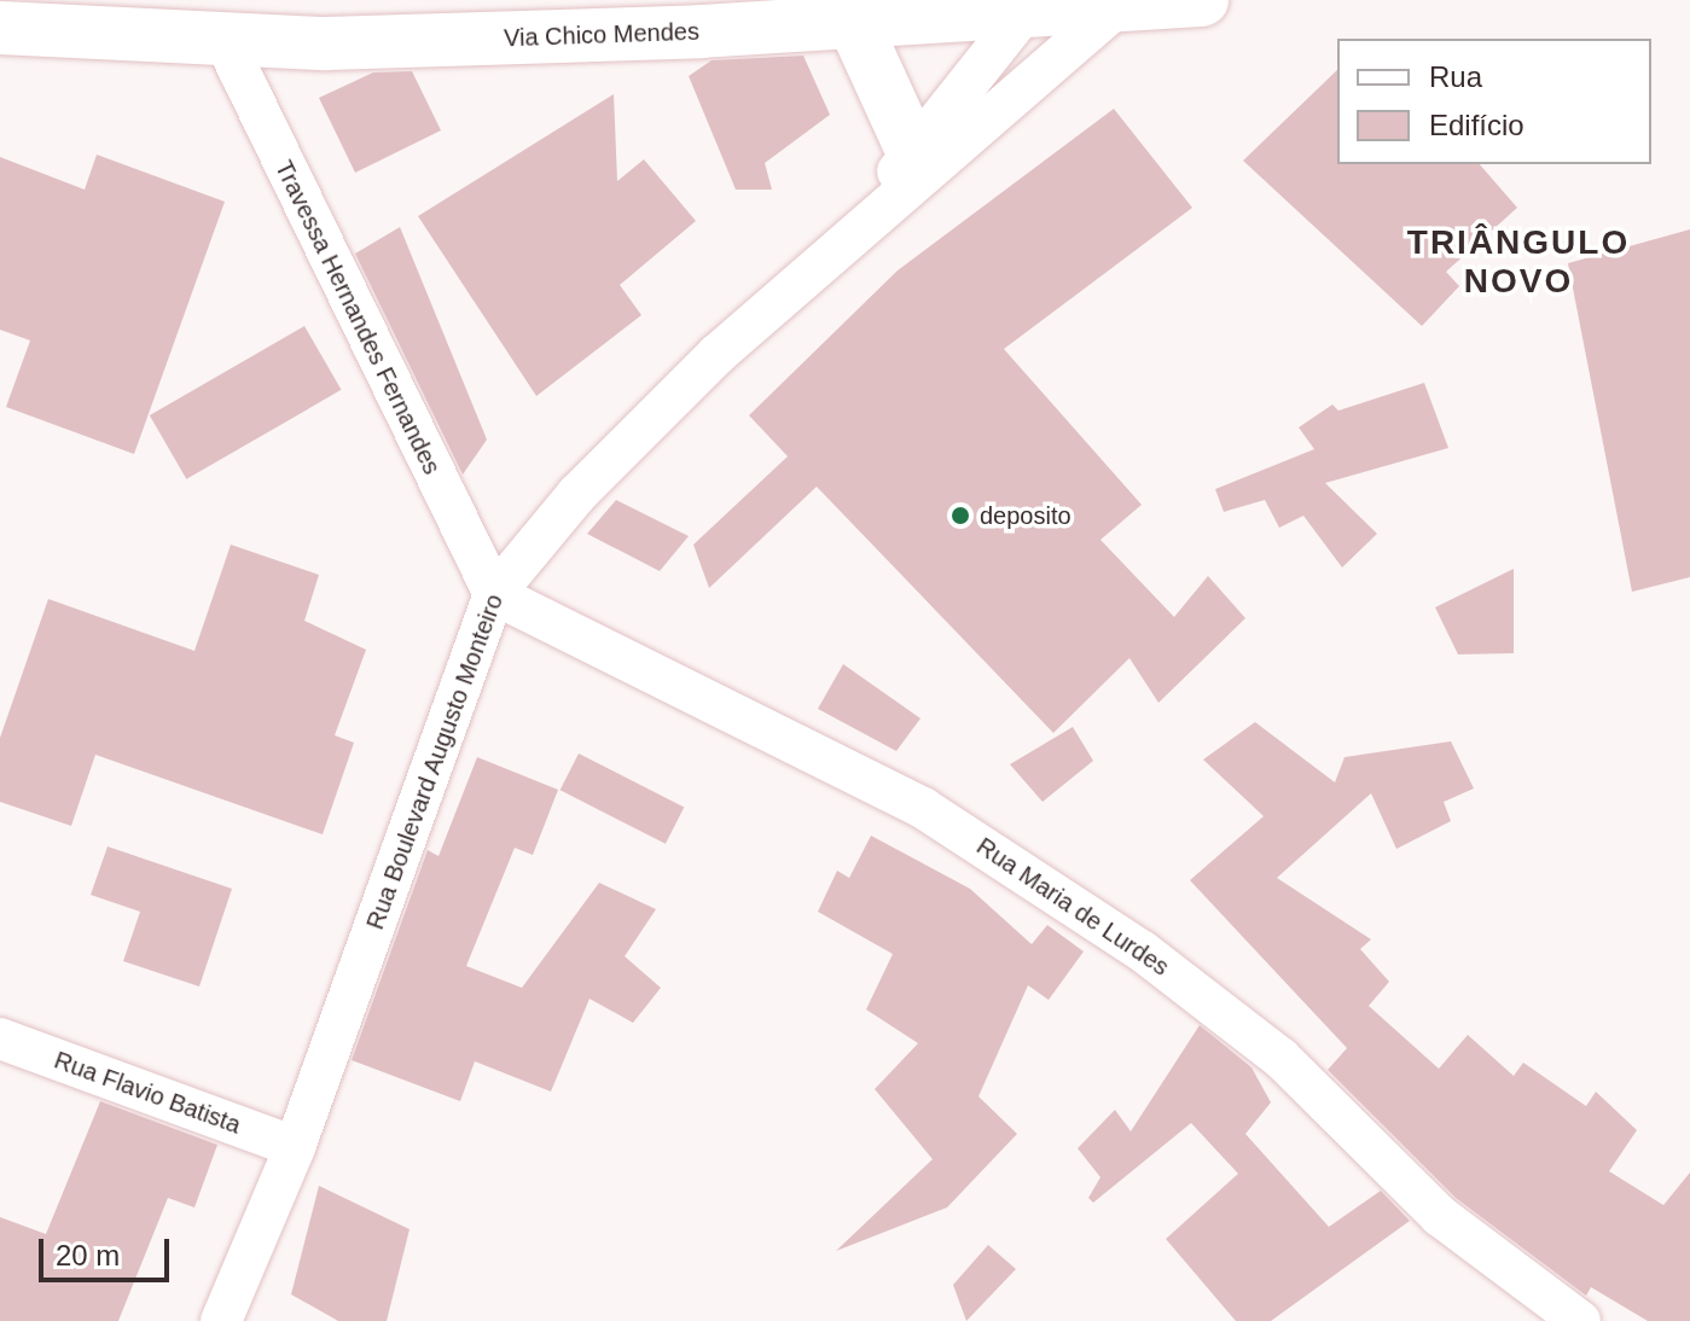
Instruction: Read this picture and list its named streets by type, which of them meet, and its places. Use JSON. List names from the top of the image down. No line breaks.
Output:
{"streets":{"main road":["Via Chico Mendes"],"street":["Travessa Hernandes Fernandes","Rua Boulevard Augusto Monteiro","Rua Maria de Lurdes","Rua Flavio Batista"]},"crossings":[["Via Chico Mendes","Travessa Hernandes Fernandes"],["Via Chico Mendes","Rua Boulevard Augusto Monteiro"],["Travessa Hernandes Fernandes","Rua Boulevard Augusto Monteiro"],["Travessa Hernandes Fernandes","Rua Maria de Lurdes"],["Rua Boulevard Augusto Monteiro","Rua Maria de Lurdes"],["Rua Boulevard Augusto Monteiro","Rua Flavio Batista"]],"districts":["TRIÂNGULO NOVO"],"places":["deposito"],"legend":["Rua","Edifício"],"scale_bar":"20 m"}
